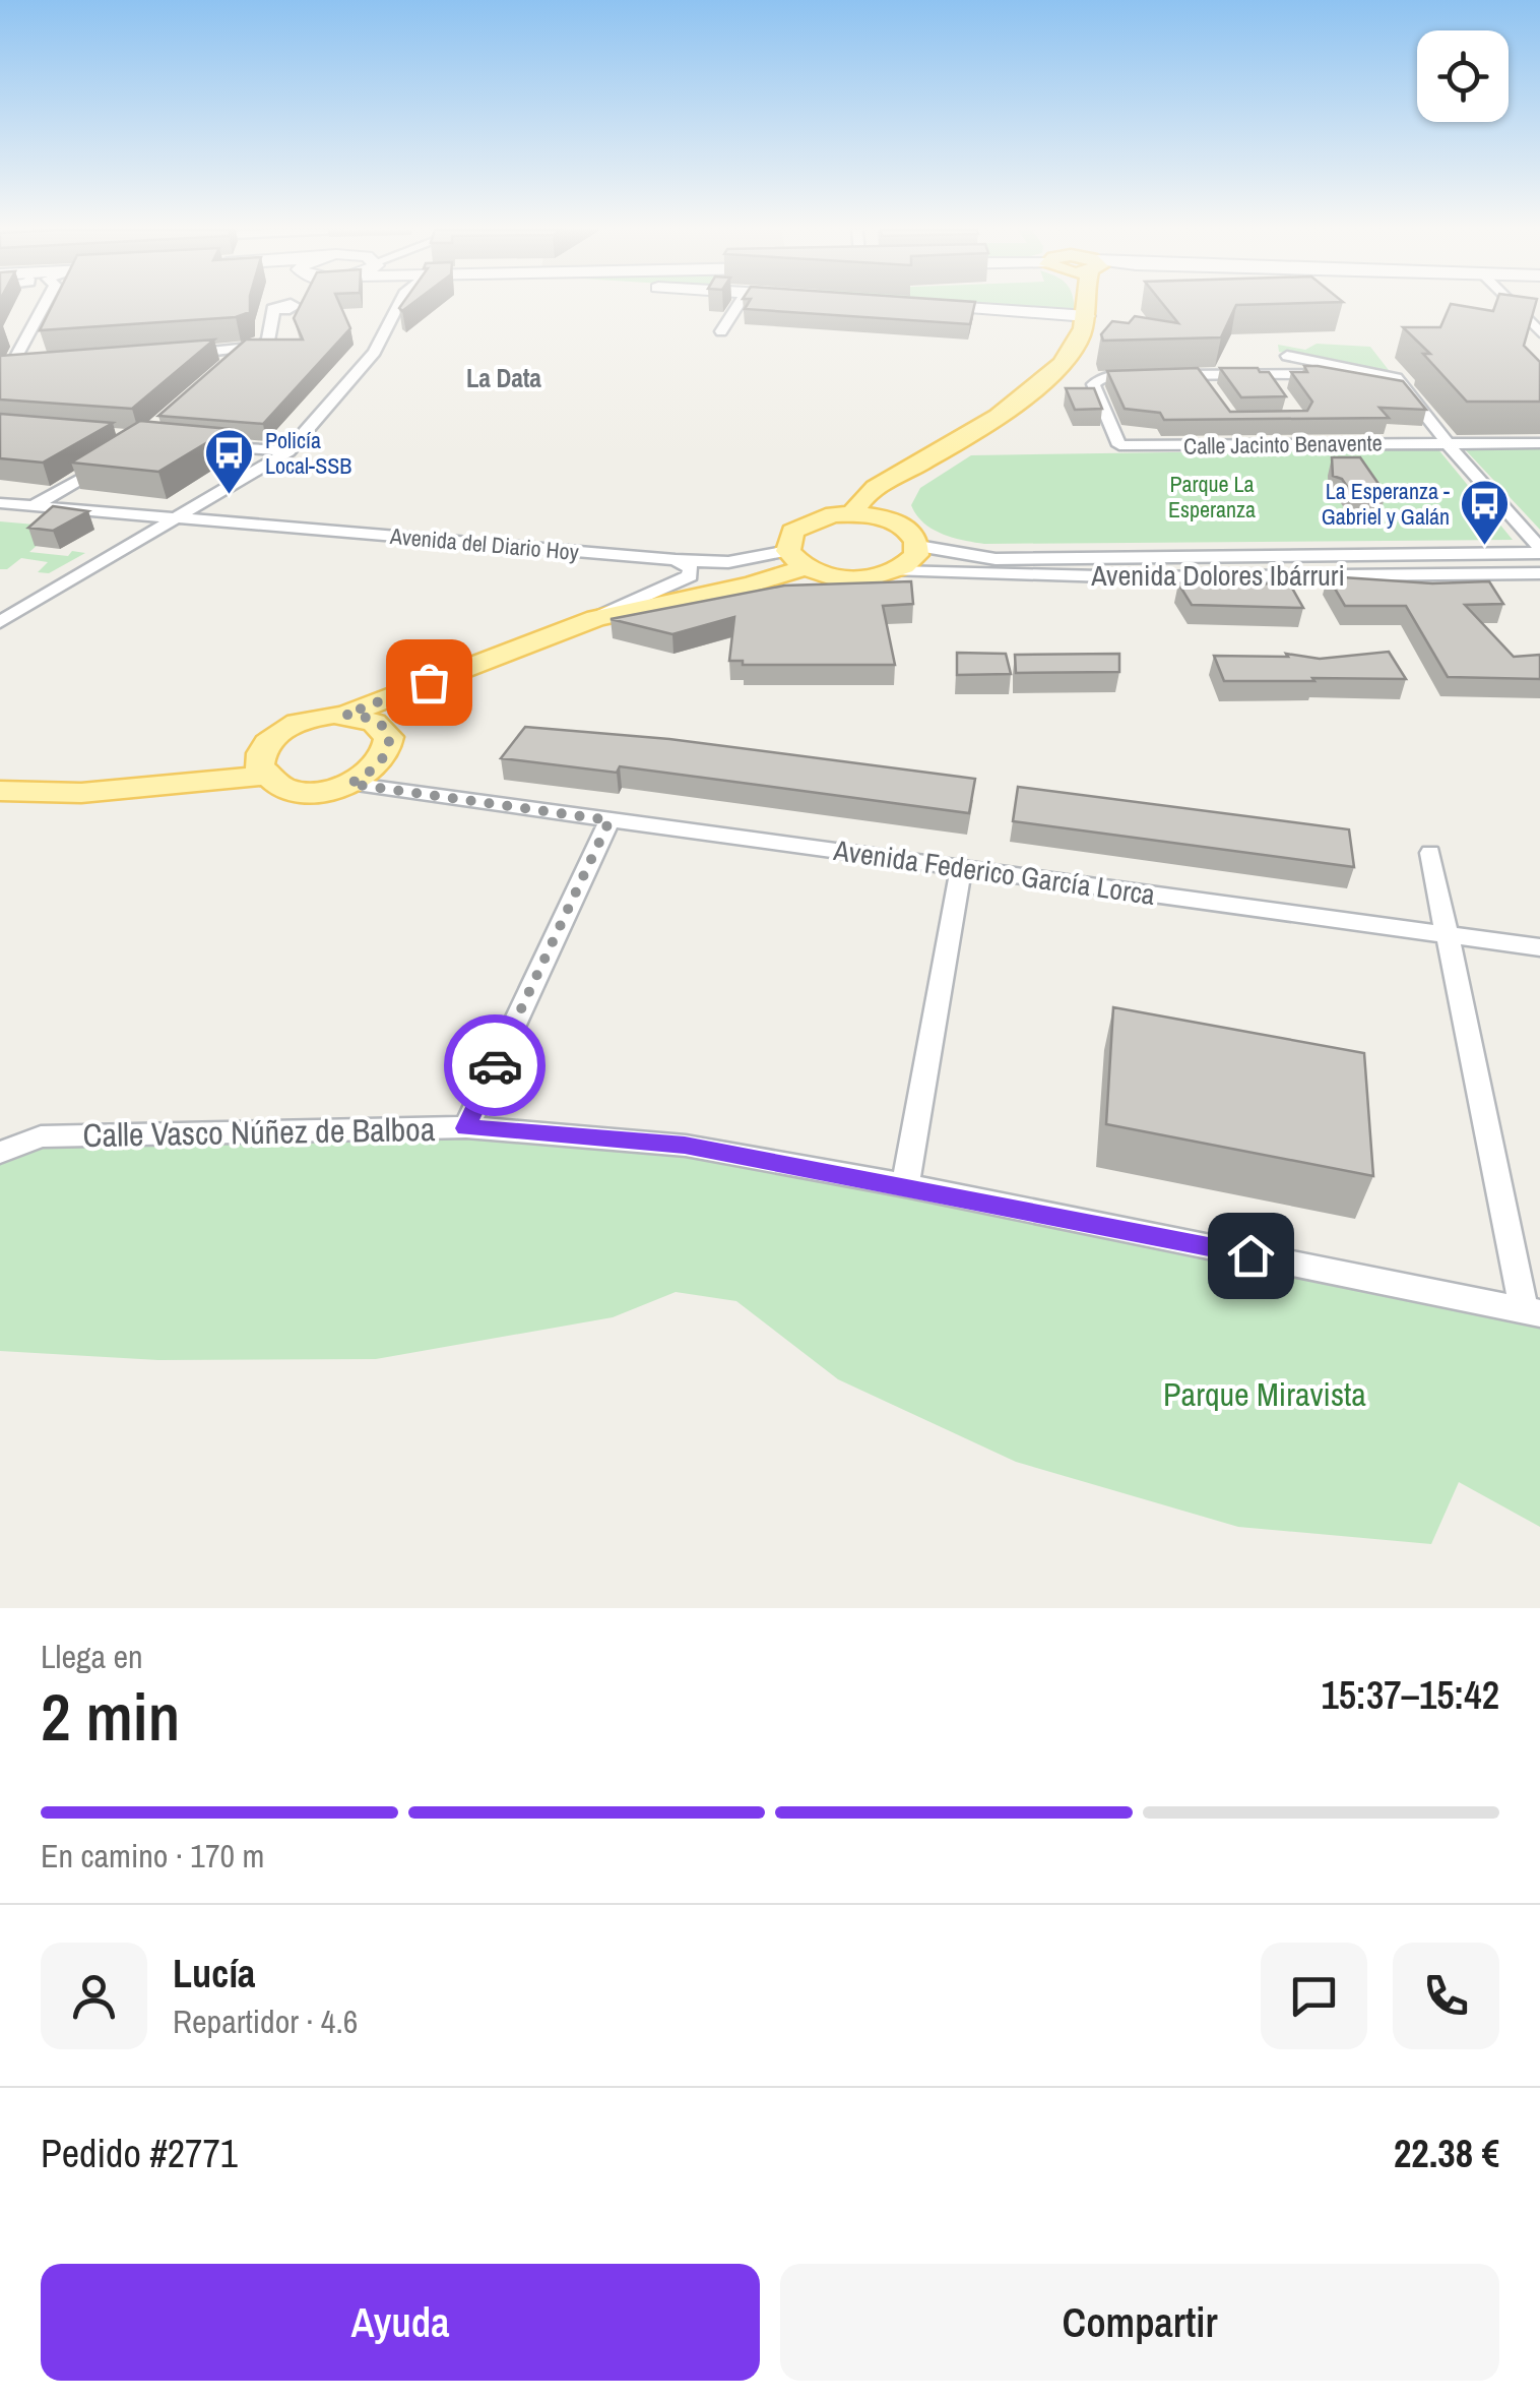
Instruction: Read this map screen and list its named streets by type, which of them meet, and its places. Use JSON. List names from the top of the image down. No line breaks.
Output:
{"streets":{"street":["Calle Jacinto Benavente","Avenida del Diario Hoy","Avenida Dolores Ibárruri","Avenida Federico García Lorca","Calle Vasco Núñez de Balboa"]},"districts":["La Data"],"parks":["Parque La Esperanza","Parque Miravista"],"places":{"bus stop":["Policía Local-SSB","La Esperanza - Gabriel y Galán"]},"page":{"heading":["2 min","Llega en","15:37–15:42"],"panel":["Lucía","Repartidor · 4.6","Pedido #2771","22.38 €"],"bar":"En camino · 170 m","buttons":["Ayuda","Compartir"]}}
